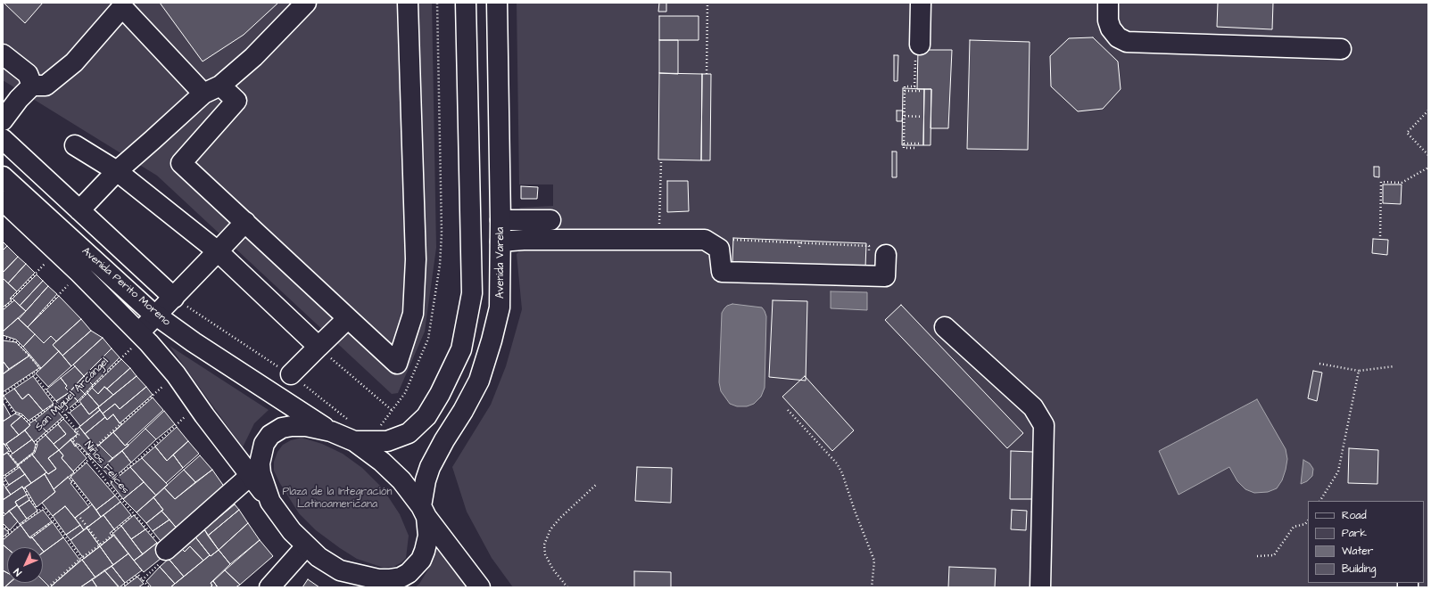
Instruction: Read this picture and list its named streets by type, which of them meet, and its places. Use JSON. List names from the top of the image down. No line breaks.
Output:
{"streets":{"main road":["Avenida Varela","Avenida Perito Moreno"],"path":["San Miguel Arcángel","Niños Felices"]},"crossings":[["Avenida Perito Moreno","San Miguel Arcángel"],["San Miguel Arcángel","Niños Felices"]],"parks":["Plaza de la Integración Latinoamericana"],"legend":["Road","Park","Water","Building"],"north":"bottom left"}
